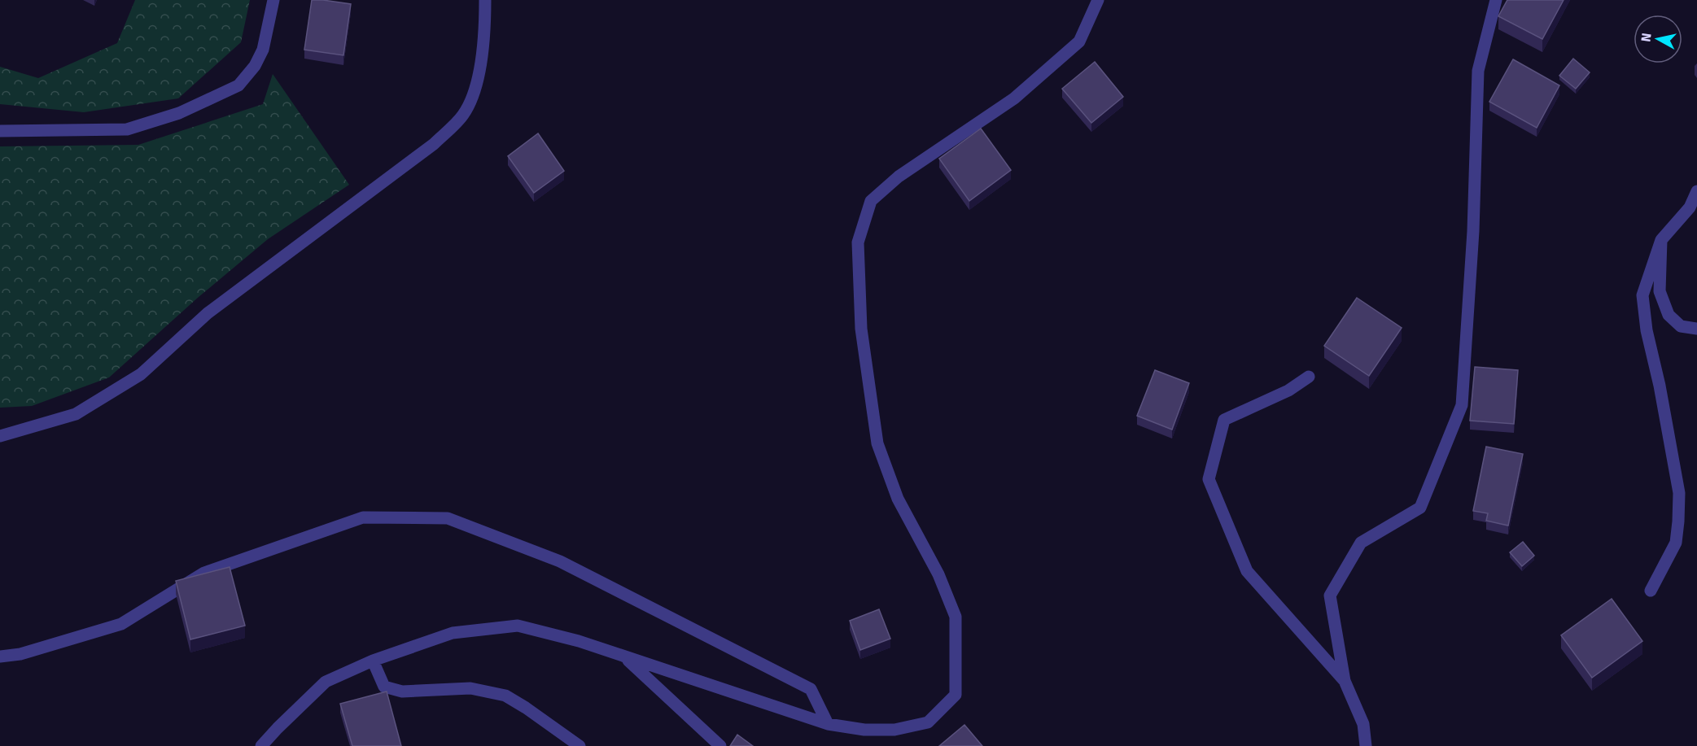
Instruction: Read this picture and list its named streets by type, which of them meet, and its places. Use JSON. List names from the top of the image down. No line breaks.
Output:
{"north":"left"}
